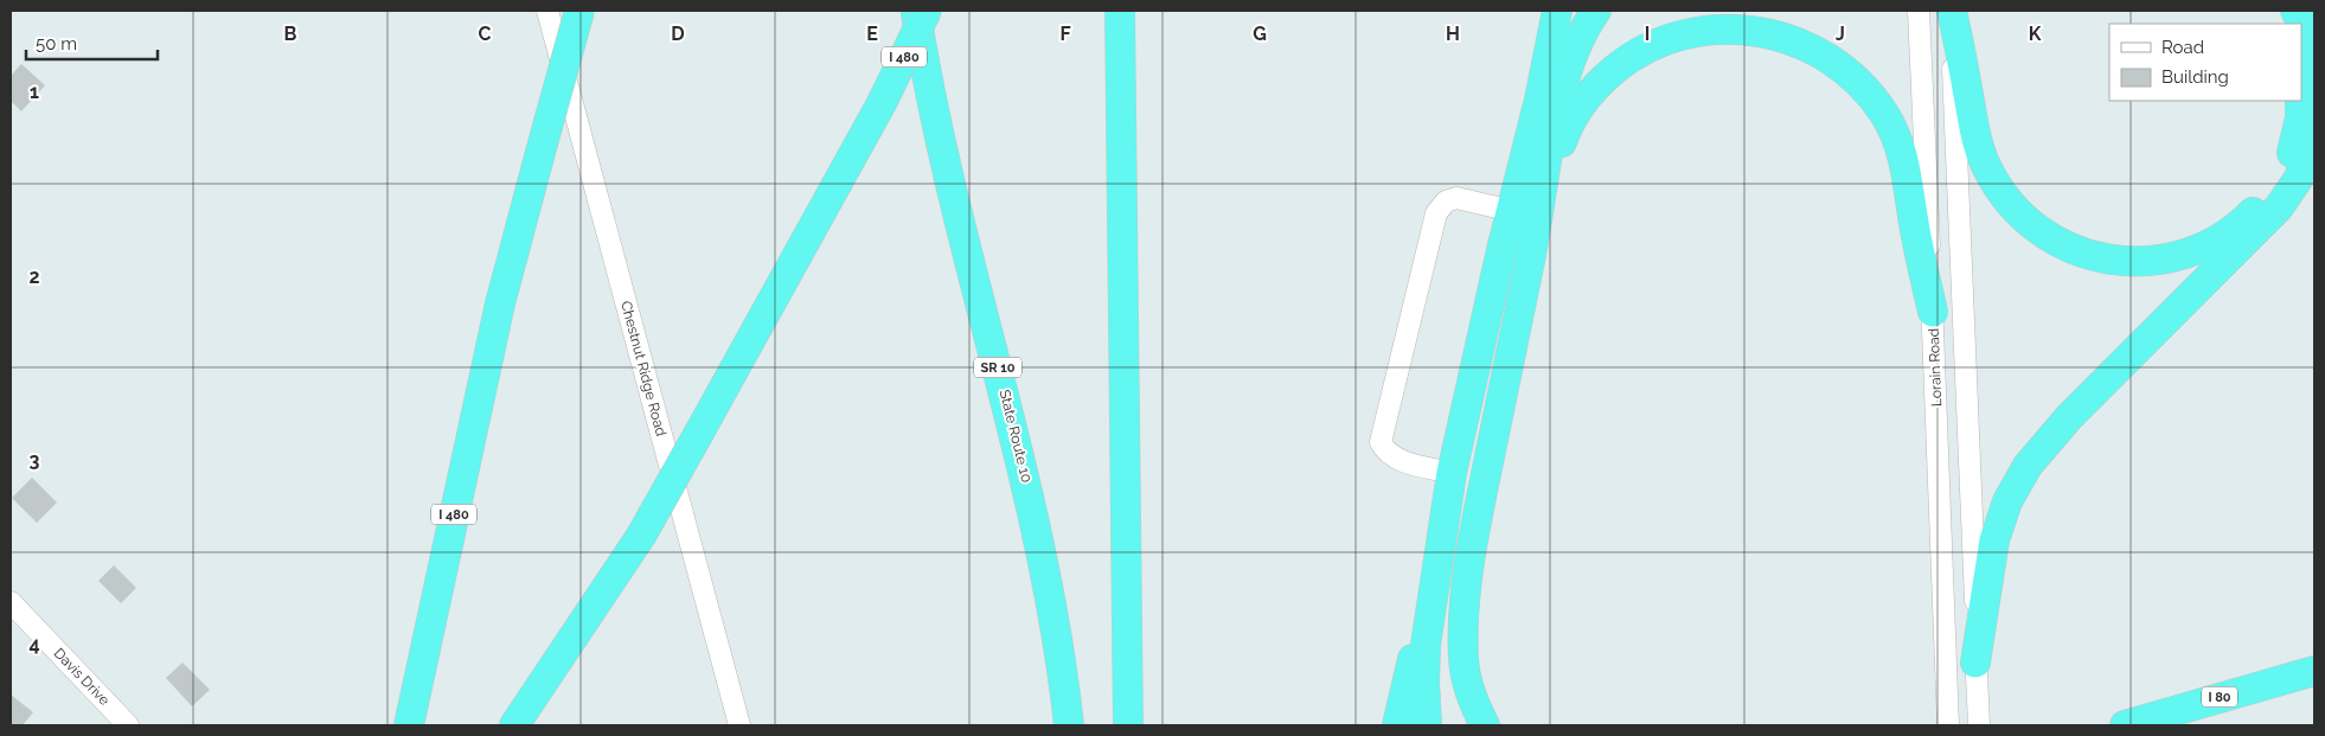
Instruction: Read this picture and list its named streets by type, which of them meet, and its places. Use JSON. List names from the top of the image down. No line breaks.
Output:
{"streets":{"highway":["I 480","SR 10","State Route 10","I 80"],"street":["Lorain Road","Chestnut Ridge Road","Davis Drive"]},"legend":["Road","Building"],"scale_bar":"50 m","grid":{"columns":["B","C","D","E","F","G","H","I","J","K"],"rows":["1","2","3","4"]}}
